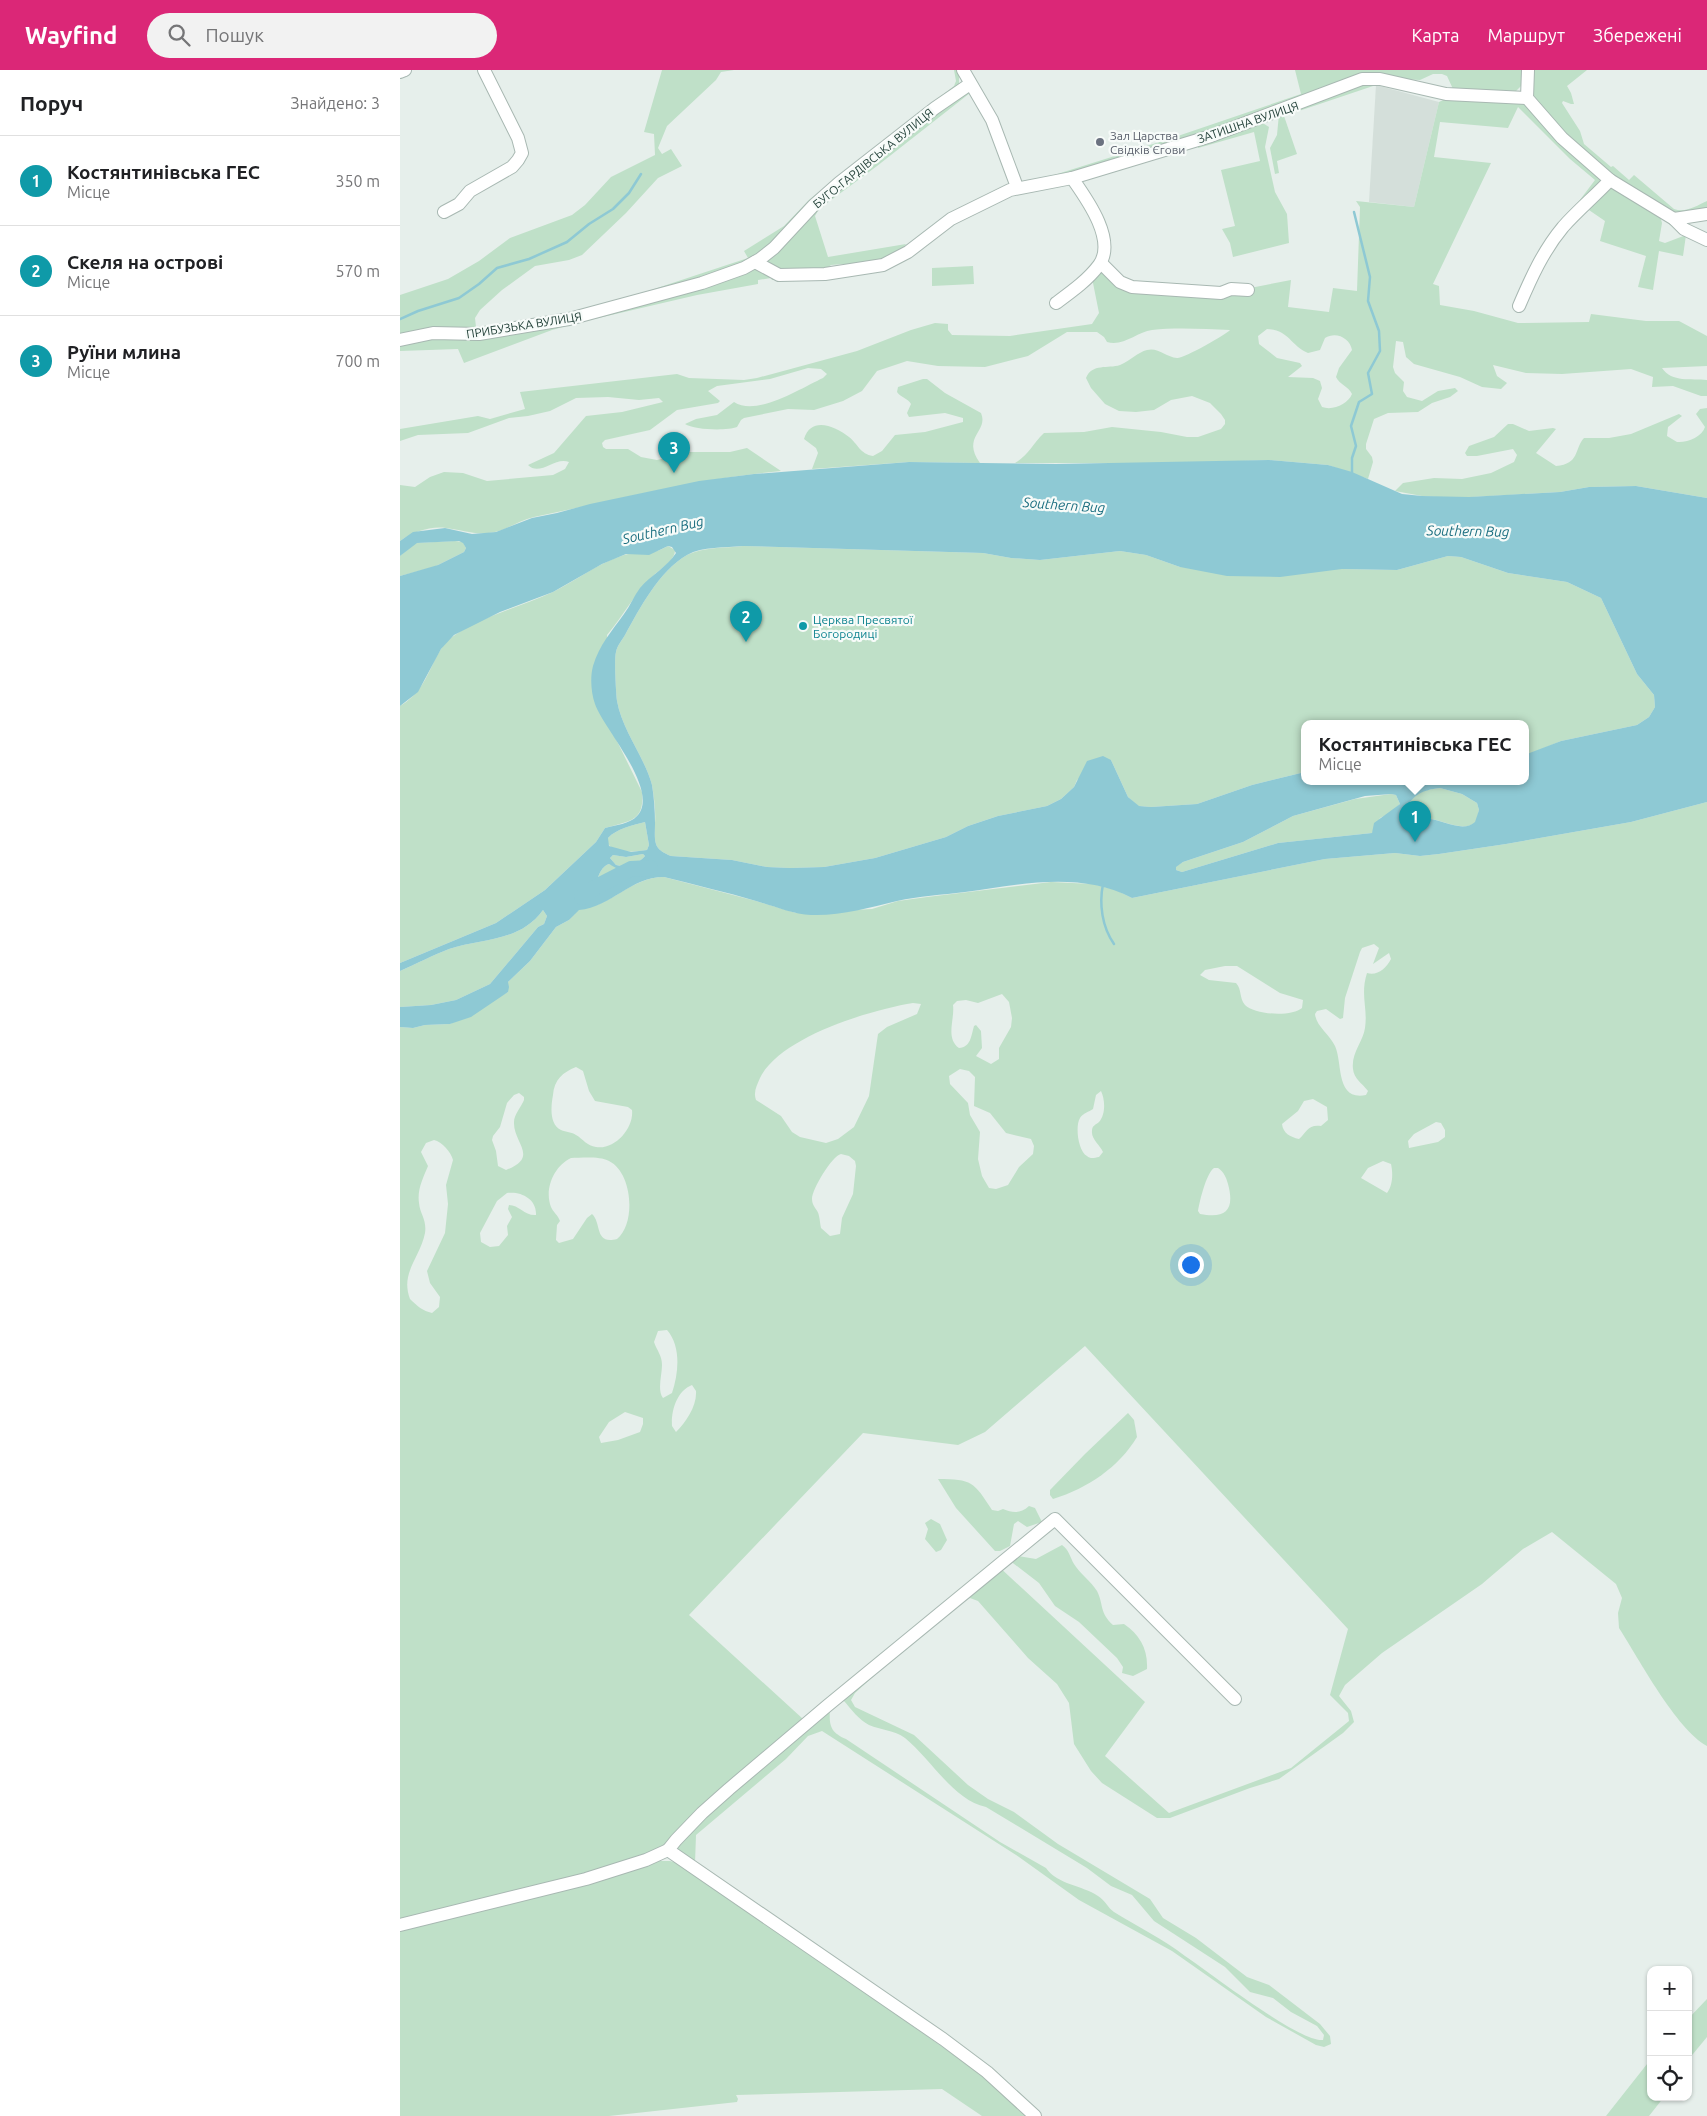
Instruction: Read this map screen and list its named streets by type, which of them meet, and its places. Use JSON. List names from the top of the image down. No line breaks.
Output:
{"streets":{"street":["ЗАТИШНА ВУЛИЦЯ","БУГО-ГАРДІВСЬКА ВУЛИЦЯ","ПРИБУЗЬКА ВУЛИЦЯ"]},"crossings":[["ЗАТИШНА ВУЛИЦЯ","БУГО-ГАРДІВСЬКА ВУЛИЦЯ"],["БУГО-ГАРДІВСЬКА ВУЛИЦЯ","ПРИБУЗЬКА ВУЛИЦЯ"]],"water":["Southern Bug"],"places":["Зал Царства Свідків Єгови","Церква Пресвятої Богородиці"],"page":{"header":"Wayfind","search":"Пошук","nav":["Карта","Маршрут","Збережені"],"heading":["Поруч","Знайдено: 3"],"list":[{"mark":"1","name":"Костянтинівська ГЕС","note":"Місце","value":"350 m"},{"mark":"2","name":"Скеля на острові","note":"Місце","value":"570 m"},{"mark":"3","name":"Руїни млина","note":"Місце","value":"700 m"}],"pins":["3","2","1"],"popup":["Костянтинівська ГЕС","Місце"],"map_buttons":["+","−"]}}
